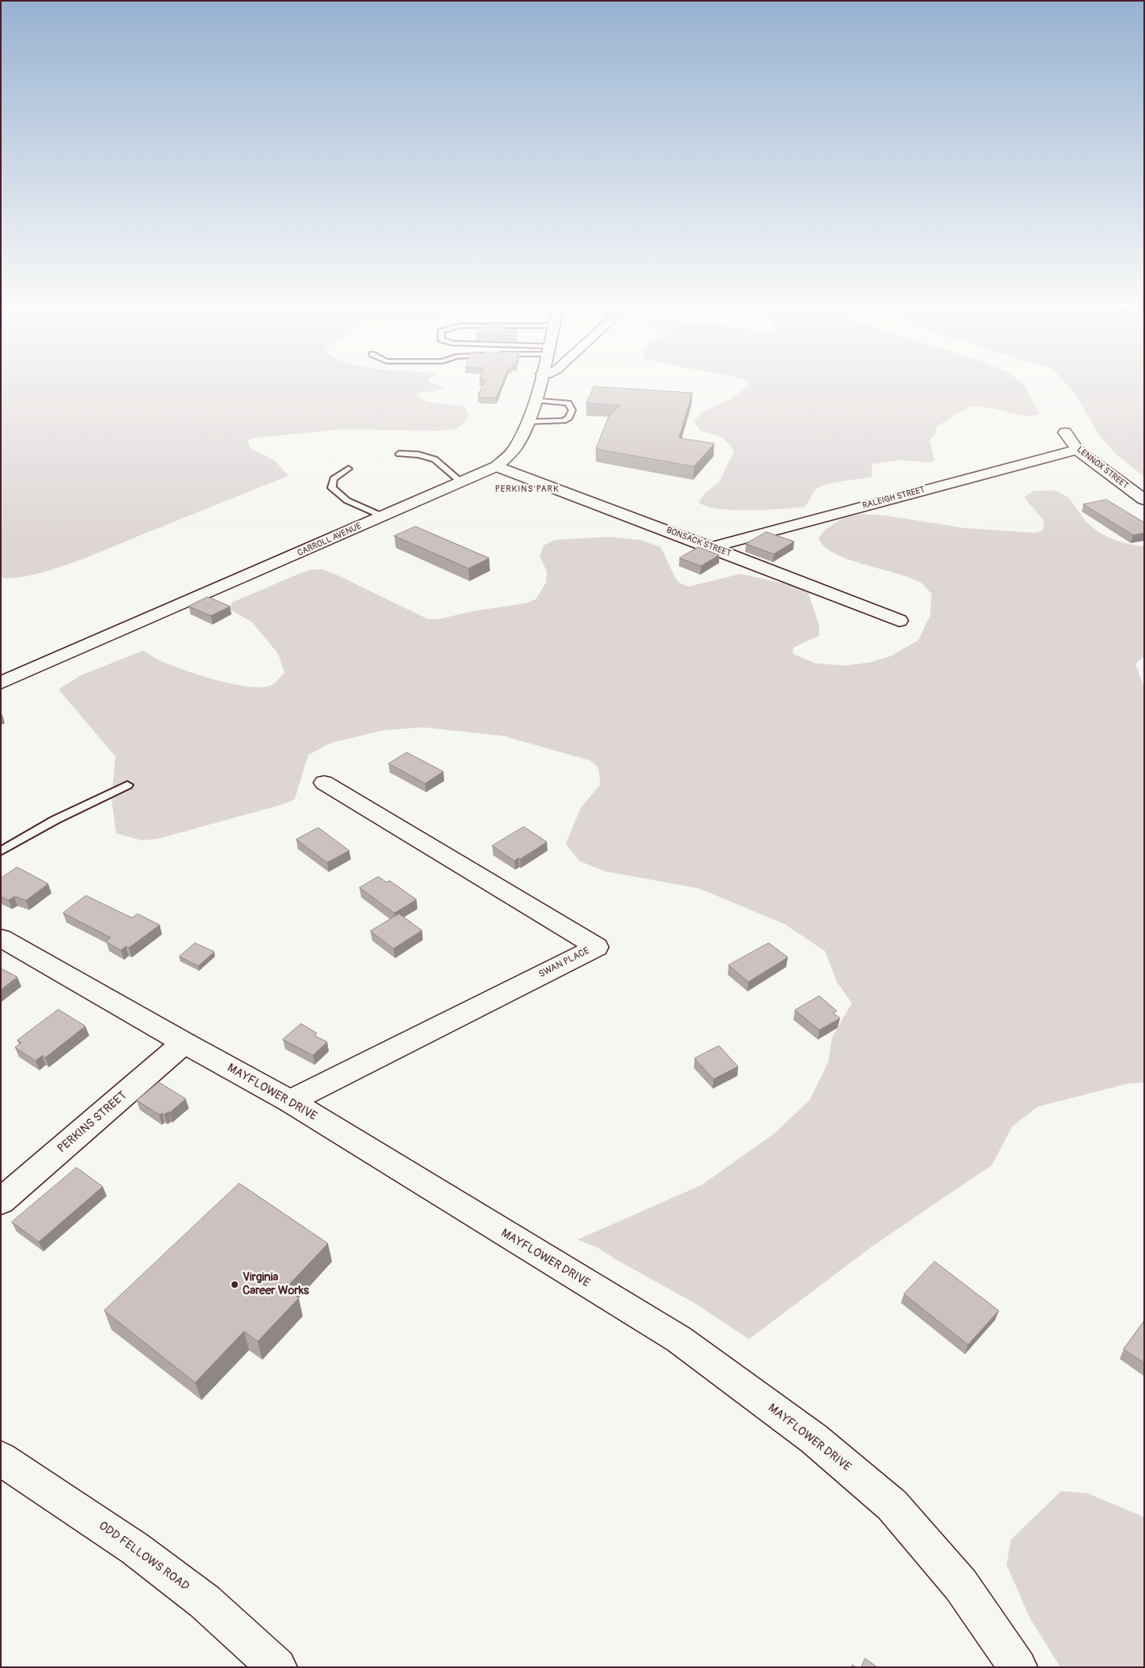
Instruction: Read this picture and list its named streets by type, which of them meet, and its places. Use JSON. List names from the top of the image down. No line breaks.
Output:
{"streets":{"street":["LENNOX STREET","RALEIGH STREET","CARROLL AVENUE","BONSACK STREET","SWAN PLACE","MAYFLOWER DRIVE","PERKINS STREET","ODD FELLOWS ROAD"]},"crossings":[["LENNOX STREET","RALEIGH STREET"],["RALEIGH STREET","BONSACK STREET"],["CARROLL AVENUE","BONSACK STREET"],["SWAN PLACE","MAYFLOWER DRIVE"],["MAYFLOWER DRIVE","PERKINS STREET"]],"districts":["PERKINS PARK"],"places":["Virginia Career Works"]}
